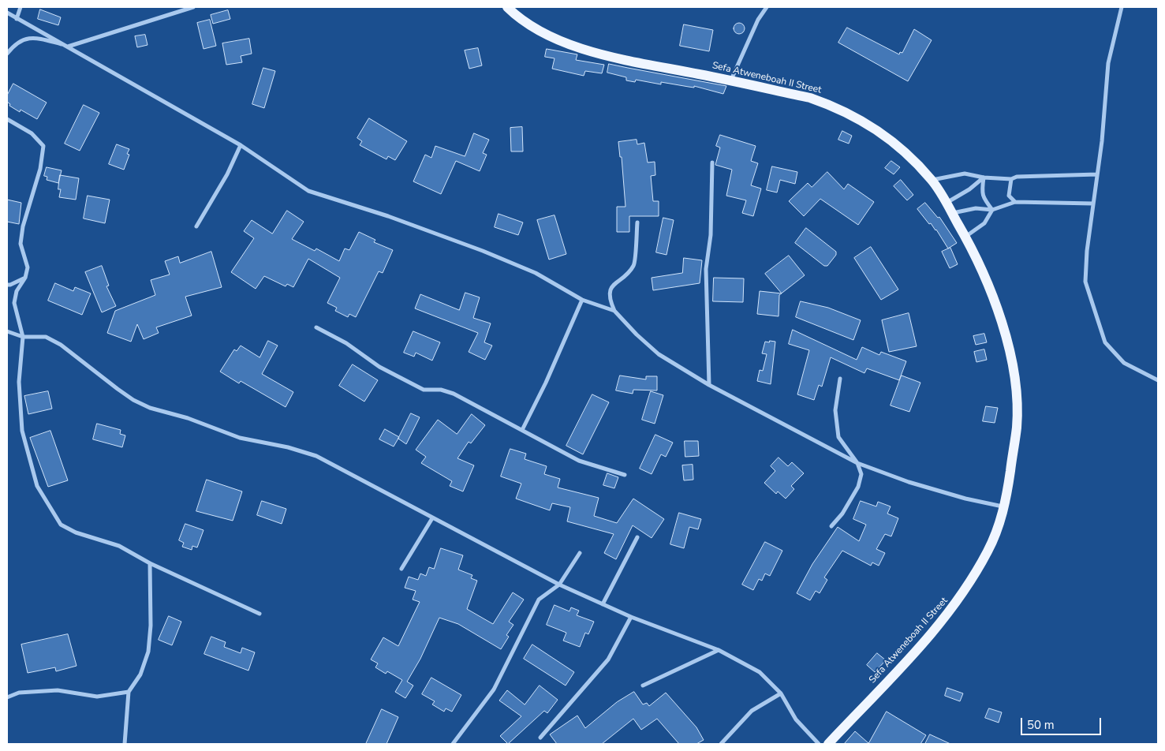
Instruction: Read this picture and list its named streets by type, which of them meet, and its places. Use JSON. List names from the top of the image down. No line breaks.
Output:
{"streets":{"main road":["Sefa Atweneboah II Street"]},"scale_bar":"50 m"}
